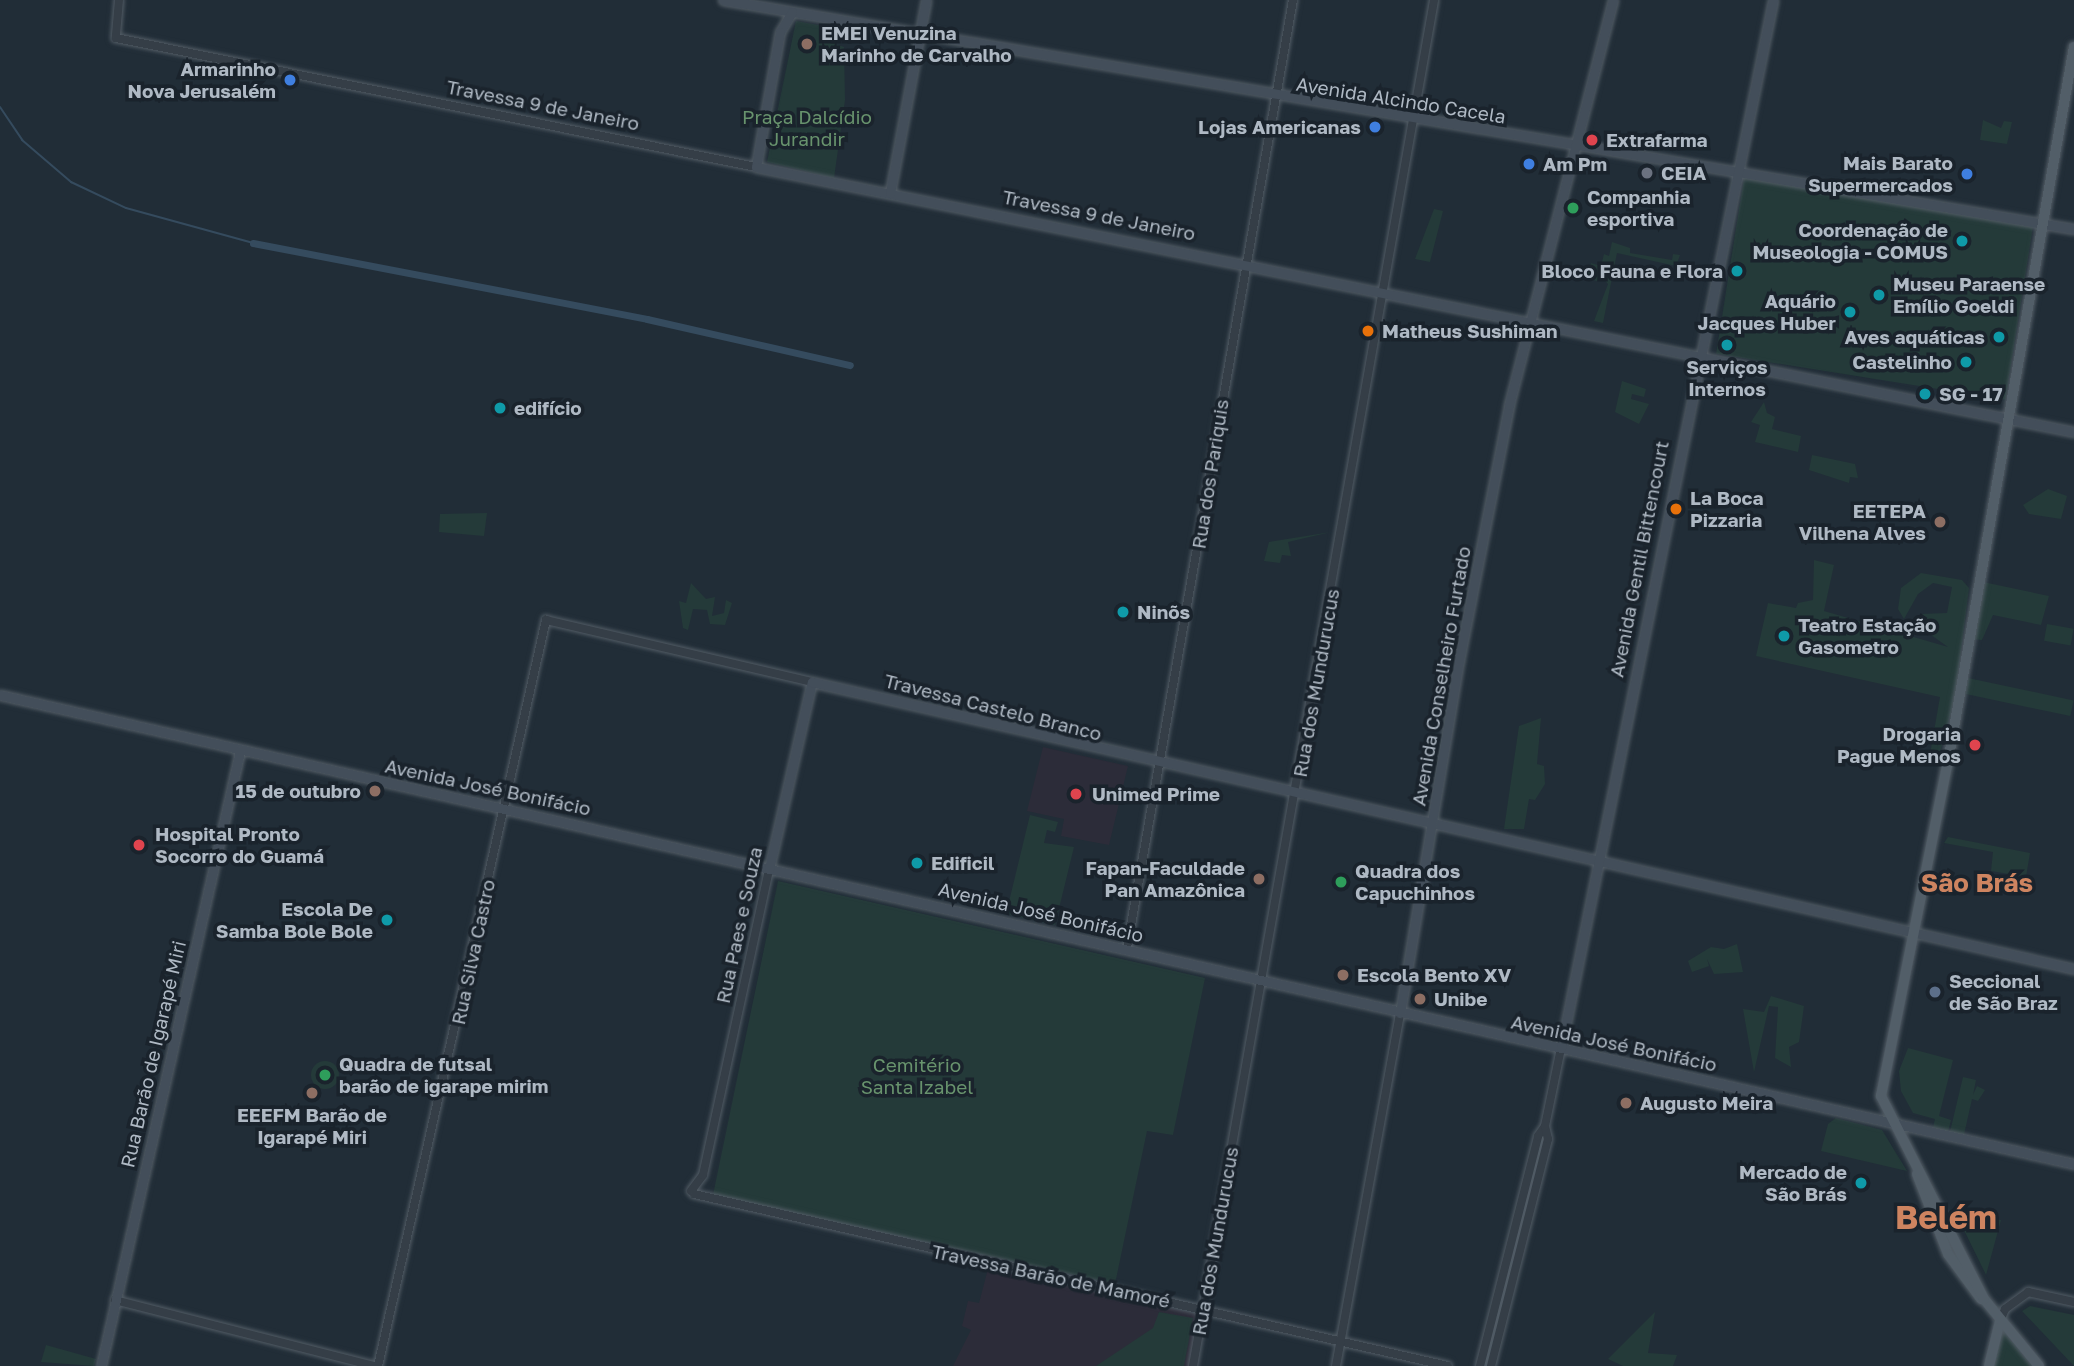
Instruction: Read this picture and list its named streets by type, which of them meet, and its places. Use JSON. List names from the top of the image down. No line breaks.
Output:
{"streets":{"main road":["Avenida Alcindo Cacela","Travessa 9 de Janeiro","Avenida Gentil Bittencourt","Avenida Conselheiro Furtado","Travessa Castelo Branco","Avenida José Bonifácio","Rua Paes e Souza","Rua Barão de Igarapé Miri"],"street":["Rua dos Pariquis","Rua dos Mundurucus","Rua Silva Castro","Travessa Barão de Mamoré"]},"crossings":[["Avenida Alcindo Cacela","Rua dos Pariquis"],["Avenida Alcindo Cacela","Avenida Gentil Bittencourt"],["Avenida Alcindo Cacela","Avenida Conselheiro Furtado"],["Avenida Alcindo Cacela","Rua dos Mundurucus"],["Travessa 9 de Janeiro","Rua dos Pariquis"],["Travessa 9 de Janeiro","Avenida Gentil Bittencourt"],["Travessa 9 de Janeiro","Avenida Conselheiro Furtado"],["Travessa 9 de Janeiro","Rua dos Mundurucus"],["Rua dos Pariquis","Travessa Castelo Branco"],["Rua dos Pariquis","Avenida José Bonifácio"],["Avenida Gentil Bittencourt","Travessa Castelo Branco"],["Avenida Gentil Bittencourt","Avenida José Bonifácio"],["Avenida Conselheiro Furtado","Travessa Castelo Branco"],["Avenida Conselheiro Furtado","Avenida José Bonifácio"],["Avenida Conselheiro Furtado","Travessa Barão de Mamoré"],["Rua dos Mundurucus","Travessa Castelo Branco"],["Rua dos Mundurucus","Avenida José Bonifácio"],["Rua dos Mundurucus","Travessa Barão de Mamoré"],["Travessa Castelo Branco","Rua Paes e Souza"],["Travessa Castelo Branco","Rua Silva Castro"],["Avenida José Bonifácio","Rua Paes e Souza"],["Avenida José Bonifácio","Rua Silva Castro"],["Avenida José Bonifácio","Rua Barão de Igarapé Miri"],["Rua Paes e Souza","Travessa Barão de Mamoré"]],"districts":["São Brás","Belém"],"parks":["Praça Dalcídio Jurandir","Cemitério Santa Izabel"],"places":["EMEI Venuzina Marinho de Carvalho","Armarinho Nova Jerusalém","Lojas Americanas","Extrafarma","Am Pm","CEIA","Mais Barato Supermercados","Companhia esportiva","Coordenação de Museologia - COMUS","Bloco Fauna e Flora","Museu Paraense Emílio Goeldi","Aquário Jacques Huber","Matheus Sushiman","Aves aquáticas","Serviços Internos","Castelinho","SG - 17","edifício","La Boca Pizzaria","EETEPA Vilhena Alves","Ninõs","Teatro Estação Gasometro","Drogaria Pague Menos","15 de outubro","Unimed Prime","Hospital Pronto Socorro do Guamá","Edificil","Fapan-Faculdade Pan Amazônica","Quadra dos Capuchinhos","Escola De Samba Bole Bole","Escola Bento XV","Seccional de São Braz","Unibe","Quadra de futsal barão de igarape mirim","EEEFM Barão de Igarapé Miri","Augusto Meira","Mercado de São Brás"]}
